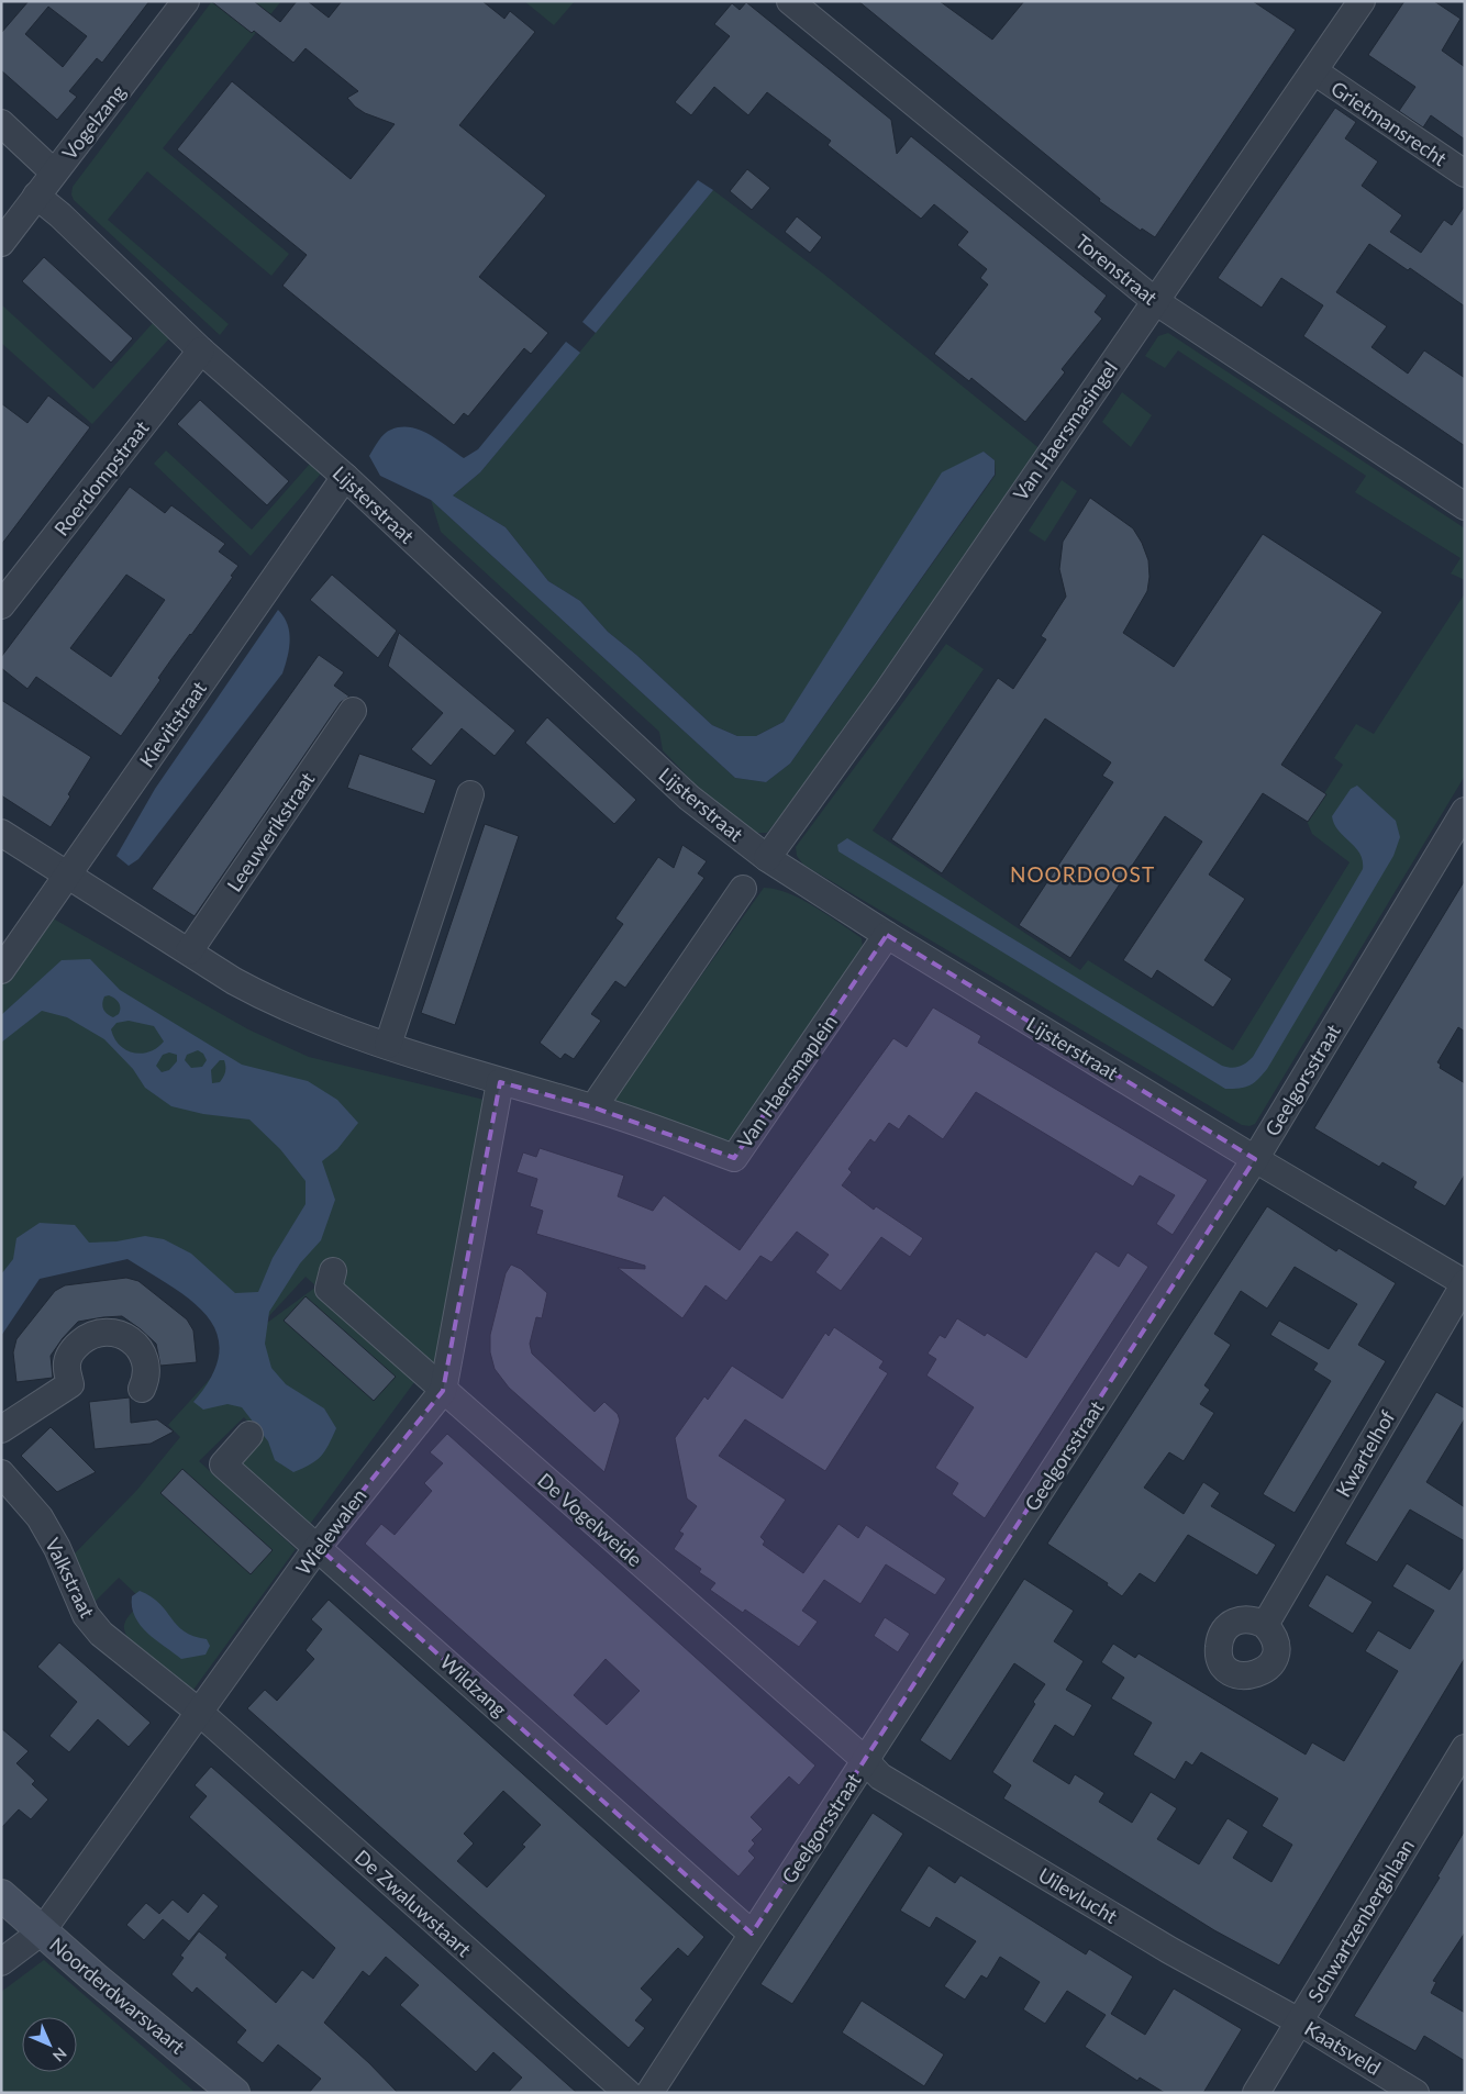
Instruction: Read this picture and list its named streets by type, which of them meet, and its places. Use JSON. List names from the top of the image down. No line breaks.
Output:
{"streets":{"main road":["Noorderdwarsvaart"],"street":["Vogelzang","Grietmansrecht","Torenstraat","Van Haersmasingel","Roerdompstraat","Lijsterstraat","Kievitstraat","Leeuwerikstraat","Geelgorsstraat","Van Haersmaplein","Kwartelhof","De Vogelweide","Wielewalen","Valkstraat","Wildzang","Uilevlucht","De Zwaluwstaart","Schwartzenberghlaan","Kaatsveld"]},"crossings":[["Vogelzang","Lijsterstraat"],["Grietmansrecht","Van Haersmasingel"],["Torenstraat","Van Haersmasingel"],["Van Haersmasingel","Lijsterstraat"],["Roerdompstraat","Lijsterstraat"],["Lijsterstraat","Kievitstraat"],["Lijsterstraat","Geelgorsstraat"],["Lijsterstraat","Van Haersmaplein"],["Lijsterstraat","Kwartelhof"],["Geelgorsstraat","De Vogelweide"],["Geelgorsstraat","Wildzang"],["Geelgorsstraat","Uilevlucht"],["Van Haersmaplein","Wielewalen"],["De Vogelweide","Wielewalen"],["De Vogelweide","Uilevlucht"],["Wielewalen","Valkstraat"],["Wielewalen","Wildzang"],["Wielewalen","De Zwaluwstaart"],["Wielewalen","Noorderdwarsvaart"],["Valkstraat","De Zwaluwstaart"],["Uilevlucht","Schwartzenberghlaan"],["Uilevlucht","Kaatsveld"],["Schwartzenberghlaan","Kaatsveld"]],"districts":["NOORDOOST"],"north":"bottom right"}
